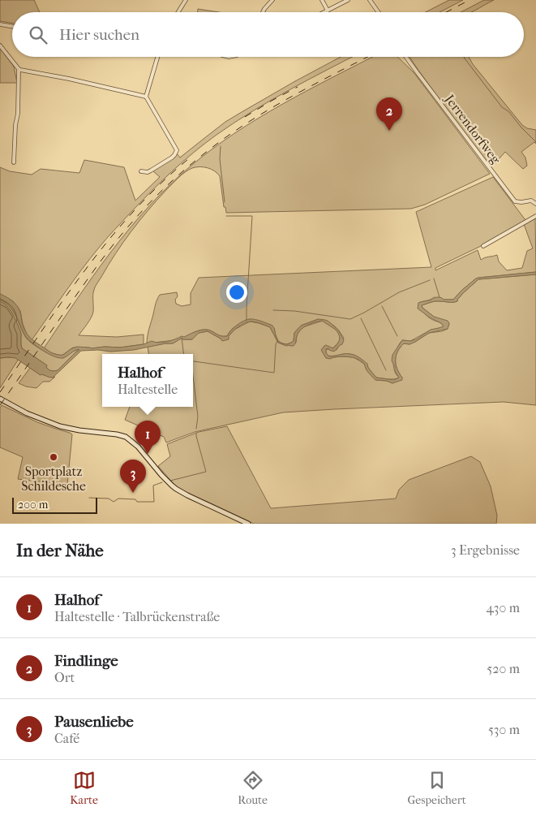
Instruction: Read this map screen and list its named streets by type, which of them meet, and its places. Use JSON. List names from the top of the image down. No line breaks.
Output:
{"streets":{"street":["Jerrendorfweg"]},"places":["Sportplatz Schildesche"],"scale_bar":"200 m","page":{"search":"Hier suchen","pins":["2","1","3"],"popup":["Halhof","Haltestelle"],"scale":"200 m","heading":["In der Nähe","3 Ergebnisse"],"list":[{"mark":"1","name":"Halhof","note":"Haltestelle · Talbrückenstraße","value":"430 m"},{"mark":"2","name":"Findlinge","note":"Ort","value":"520 m"},{"mark":"3","name":"Pausenliebe","note":"Café","value":"530 m"}],"nav":["Karte","Route","Gespeichert"]}}
